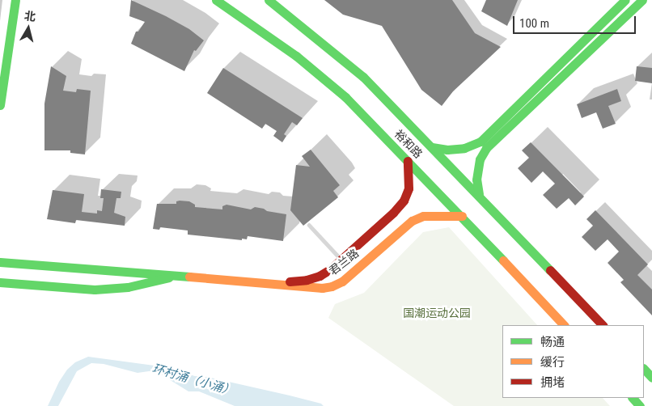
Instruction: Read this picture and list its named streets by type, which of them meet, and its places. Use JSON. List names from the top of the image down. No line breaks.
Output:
{"streets":{"street":["裕和路","君兰路"]},"crossings":[["裕和路","君兰路"]],"water":["环村涌（小涌）"],"parks":["国潮运动公园"],"legend":["畅通","缓行","拥堵"],"scale_bar":"100 m","north":"top"}
